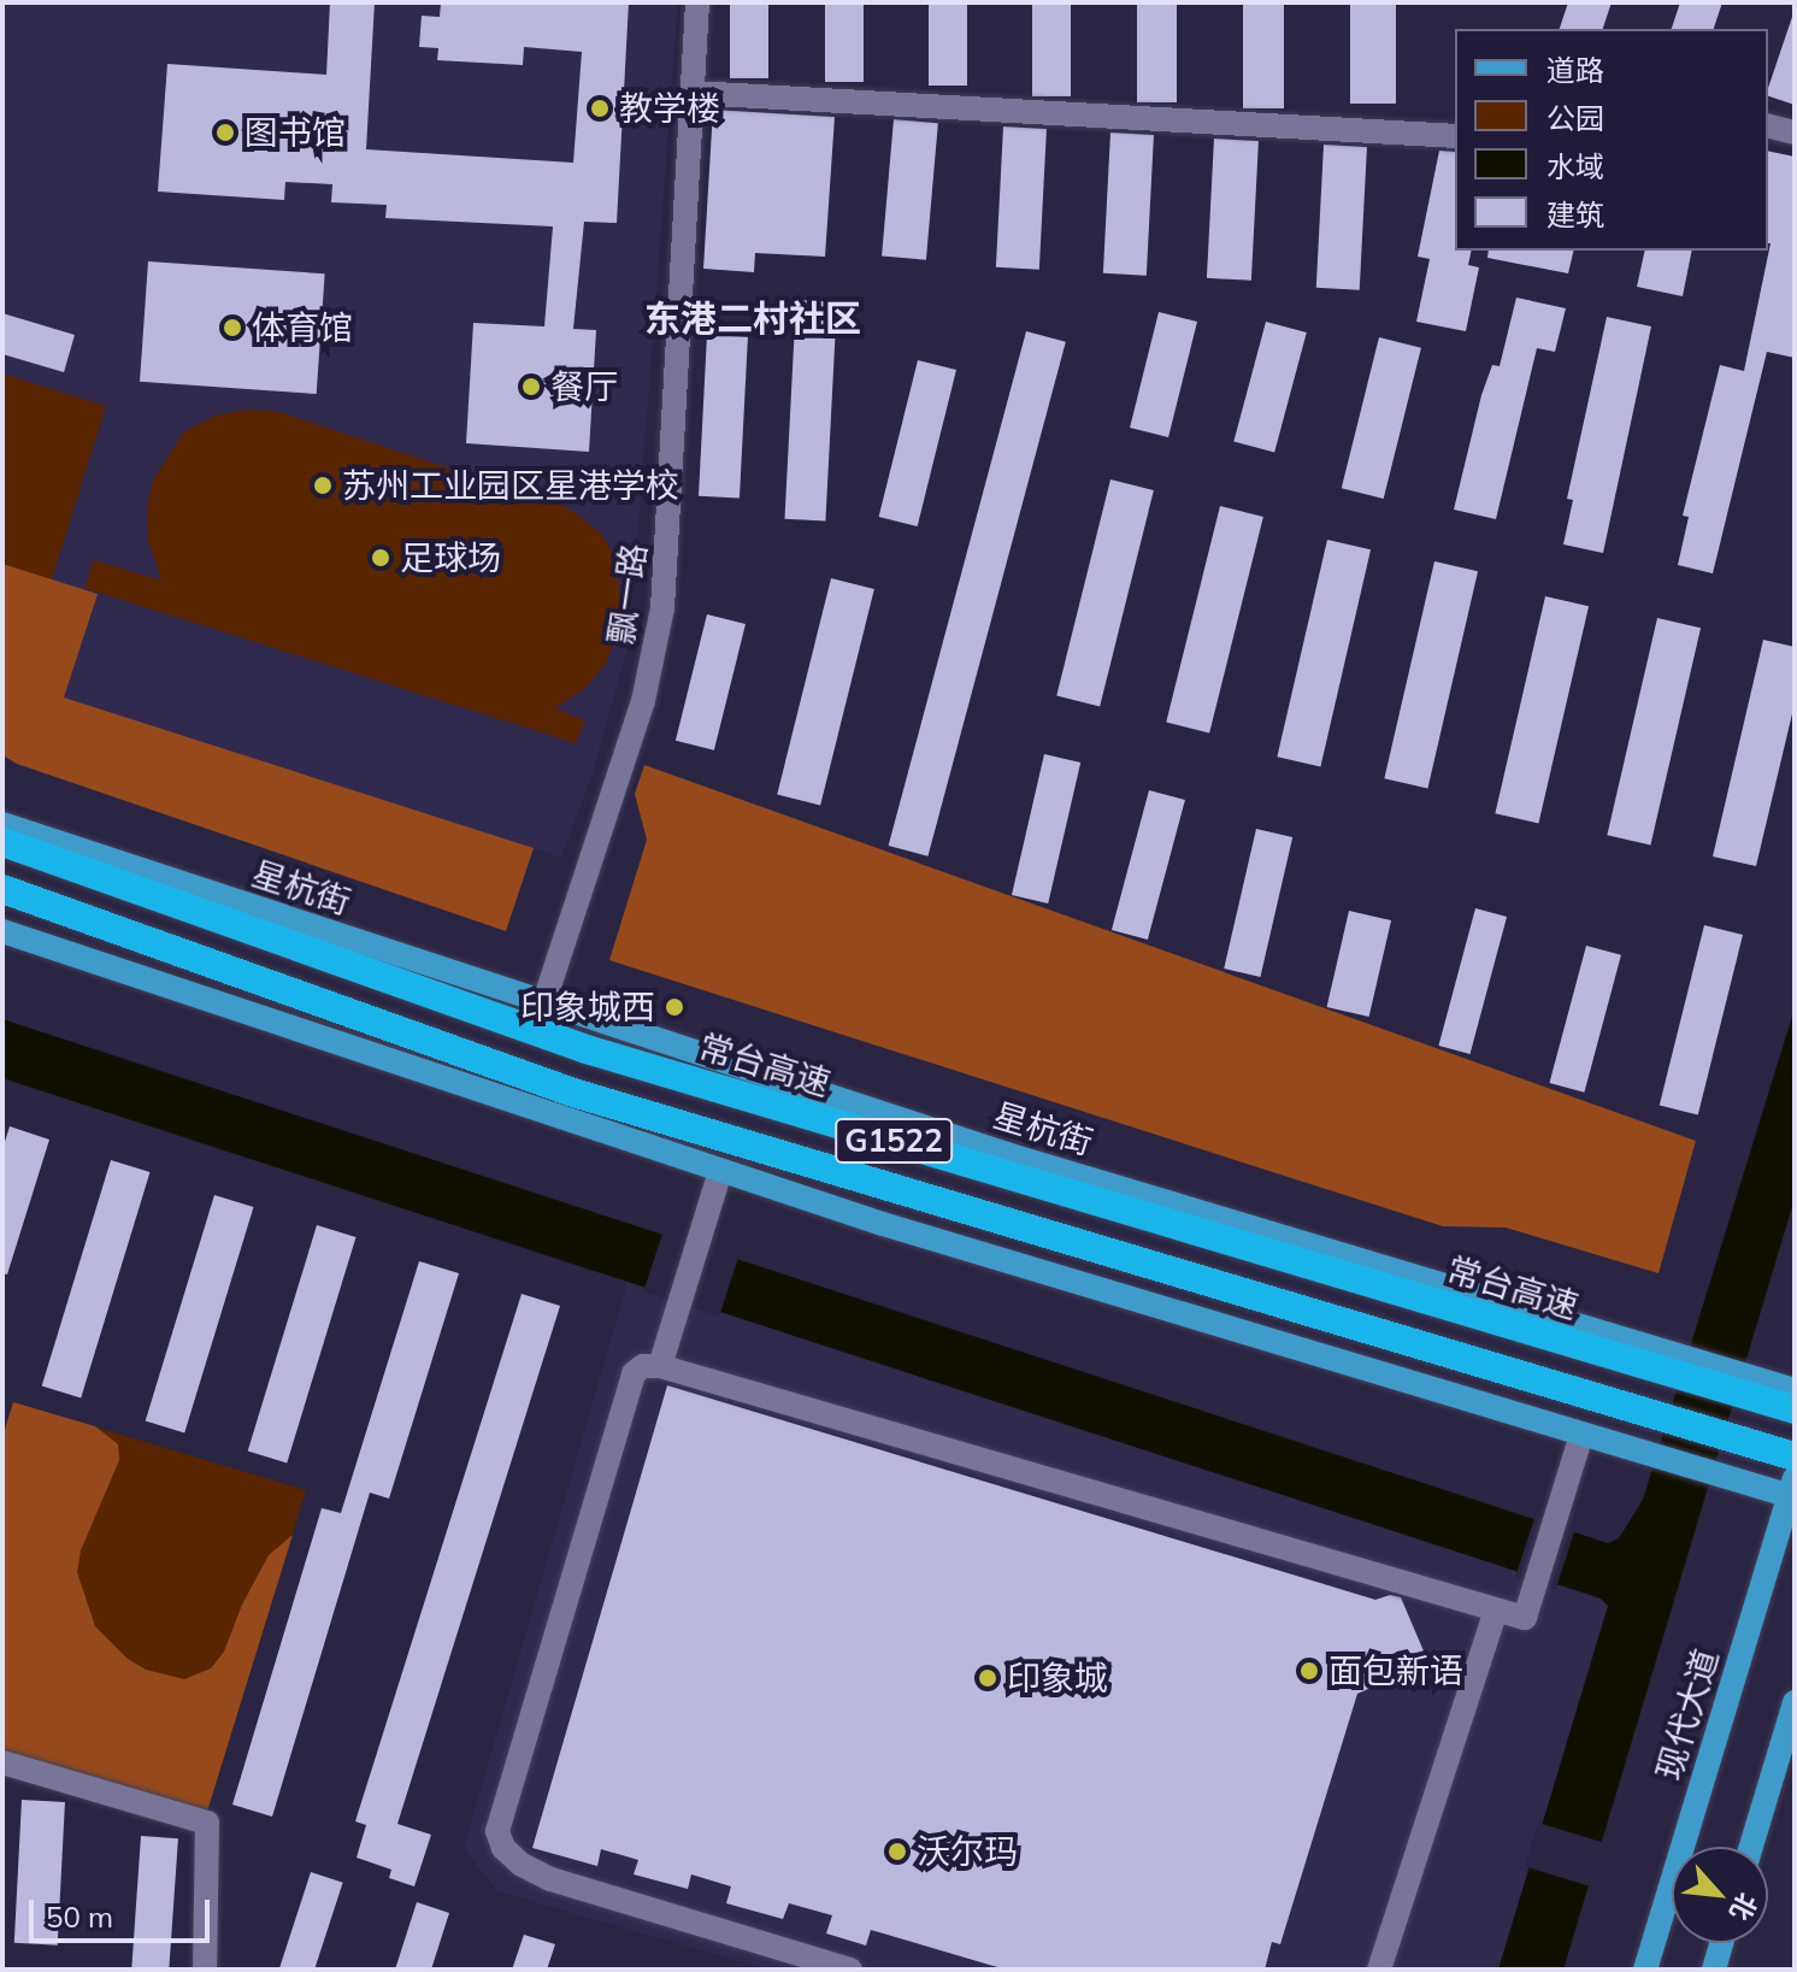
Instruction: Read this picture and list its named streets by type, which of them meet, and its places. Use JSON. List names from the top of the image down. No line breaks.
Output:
{"streets":{"highway":["常台高速","G1522"],"main road":["星杭街","现代大道"],"street":["飘一路"]},"crossings":[["飘一路","星杭街"]],"districts":["东港二村社区"],"places":["教学楼","图书馆","体育馆","餐厅","苏州工业园区星港学校","足球场","印象城西","面包新语","印象城","沃尔玛"],"legend":["道路","公园","水域","建筑"],"scale_bar":"50 m","north":"bottom right"}
